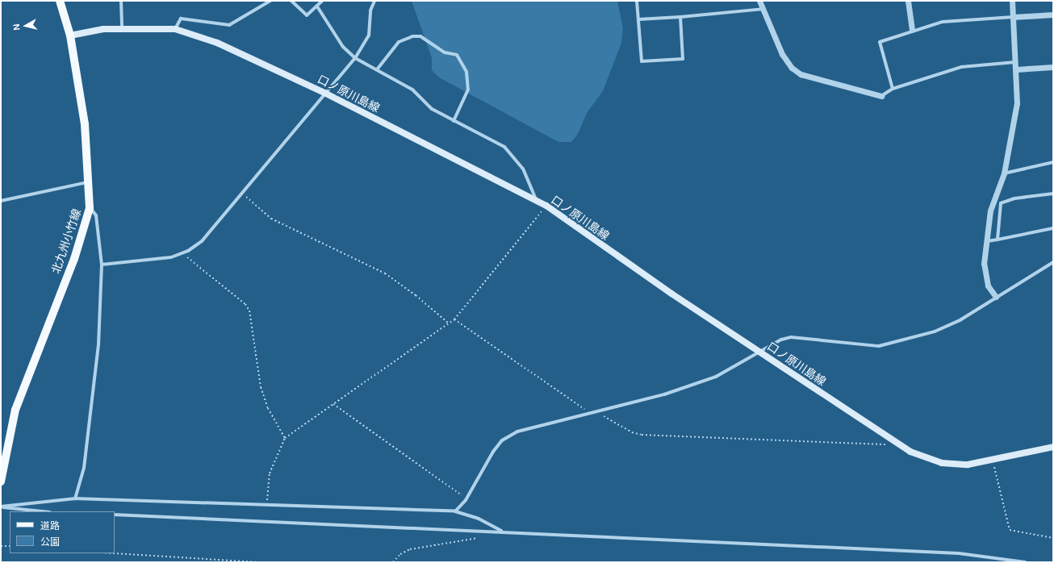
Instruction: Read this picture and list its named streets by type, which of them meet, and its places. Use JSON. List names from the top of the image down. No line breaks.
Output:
{"streets":{"main road":["口ノ原川島線","北九州小竹線"]},"crossings":[["口ノ原川島線","北九州小竹線"]],"legend":["道路","公園"],"north":"left"}
